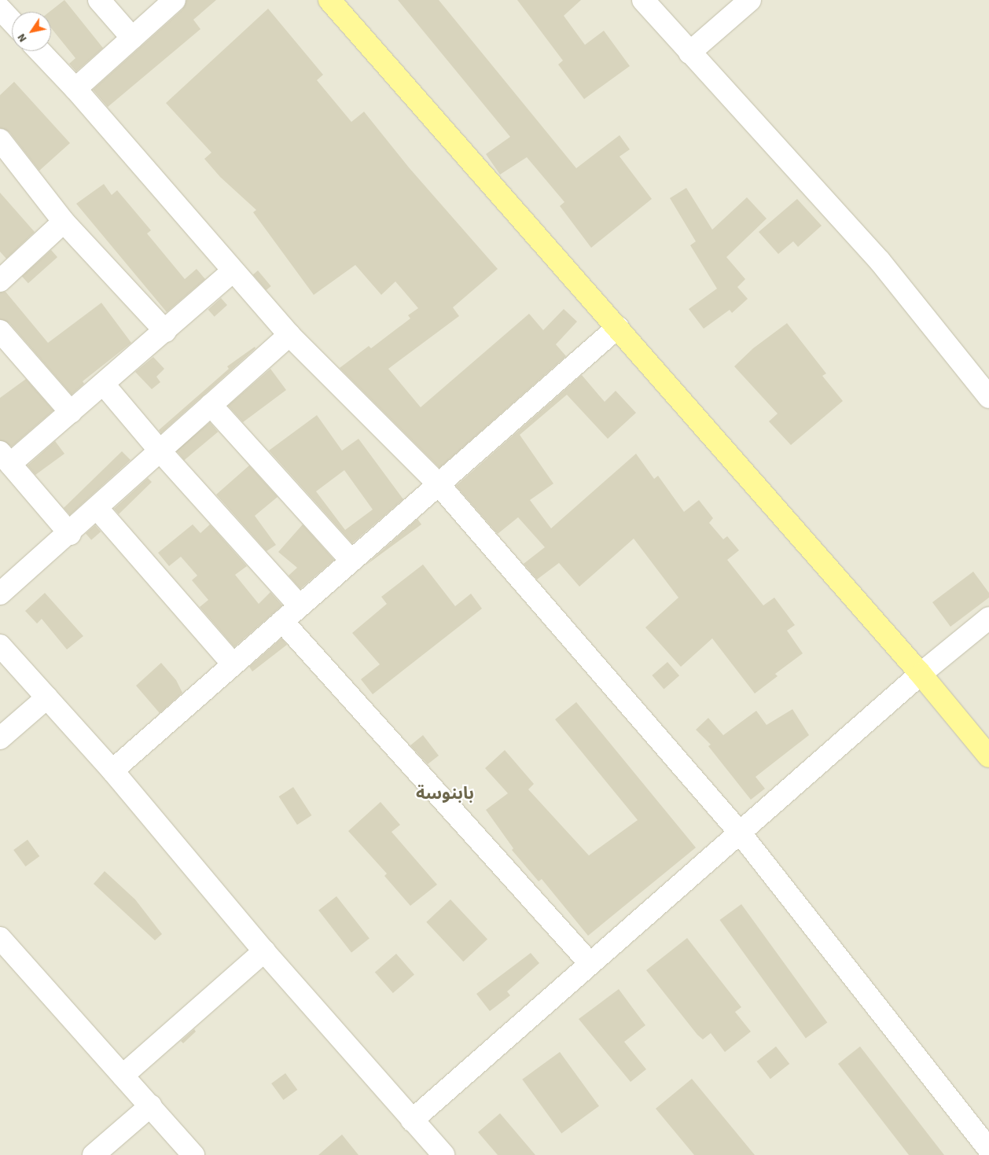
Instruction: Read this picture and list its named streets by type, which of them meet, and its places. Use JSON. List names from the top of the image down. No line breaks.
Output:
{"districts":["بابنوسة"],"north":"bottom left"}
